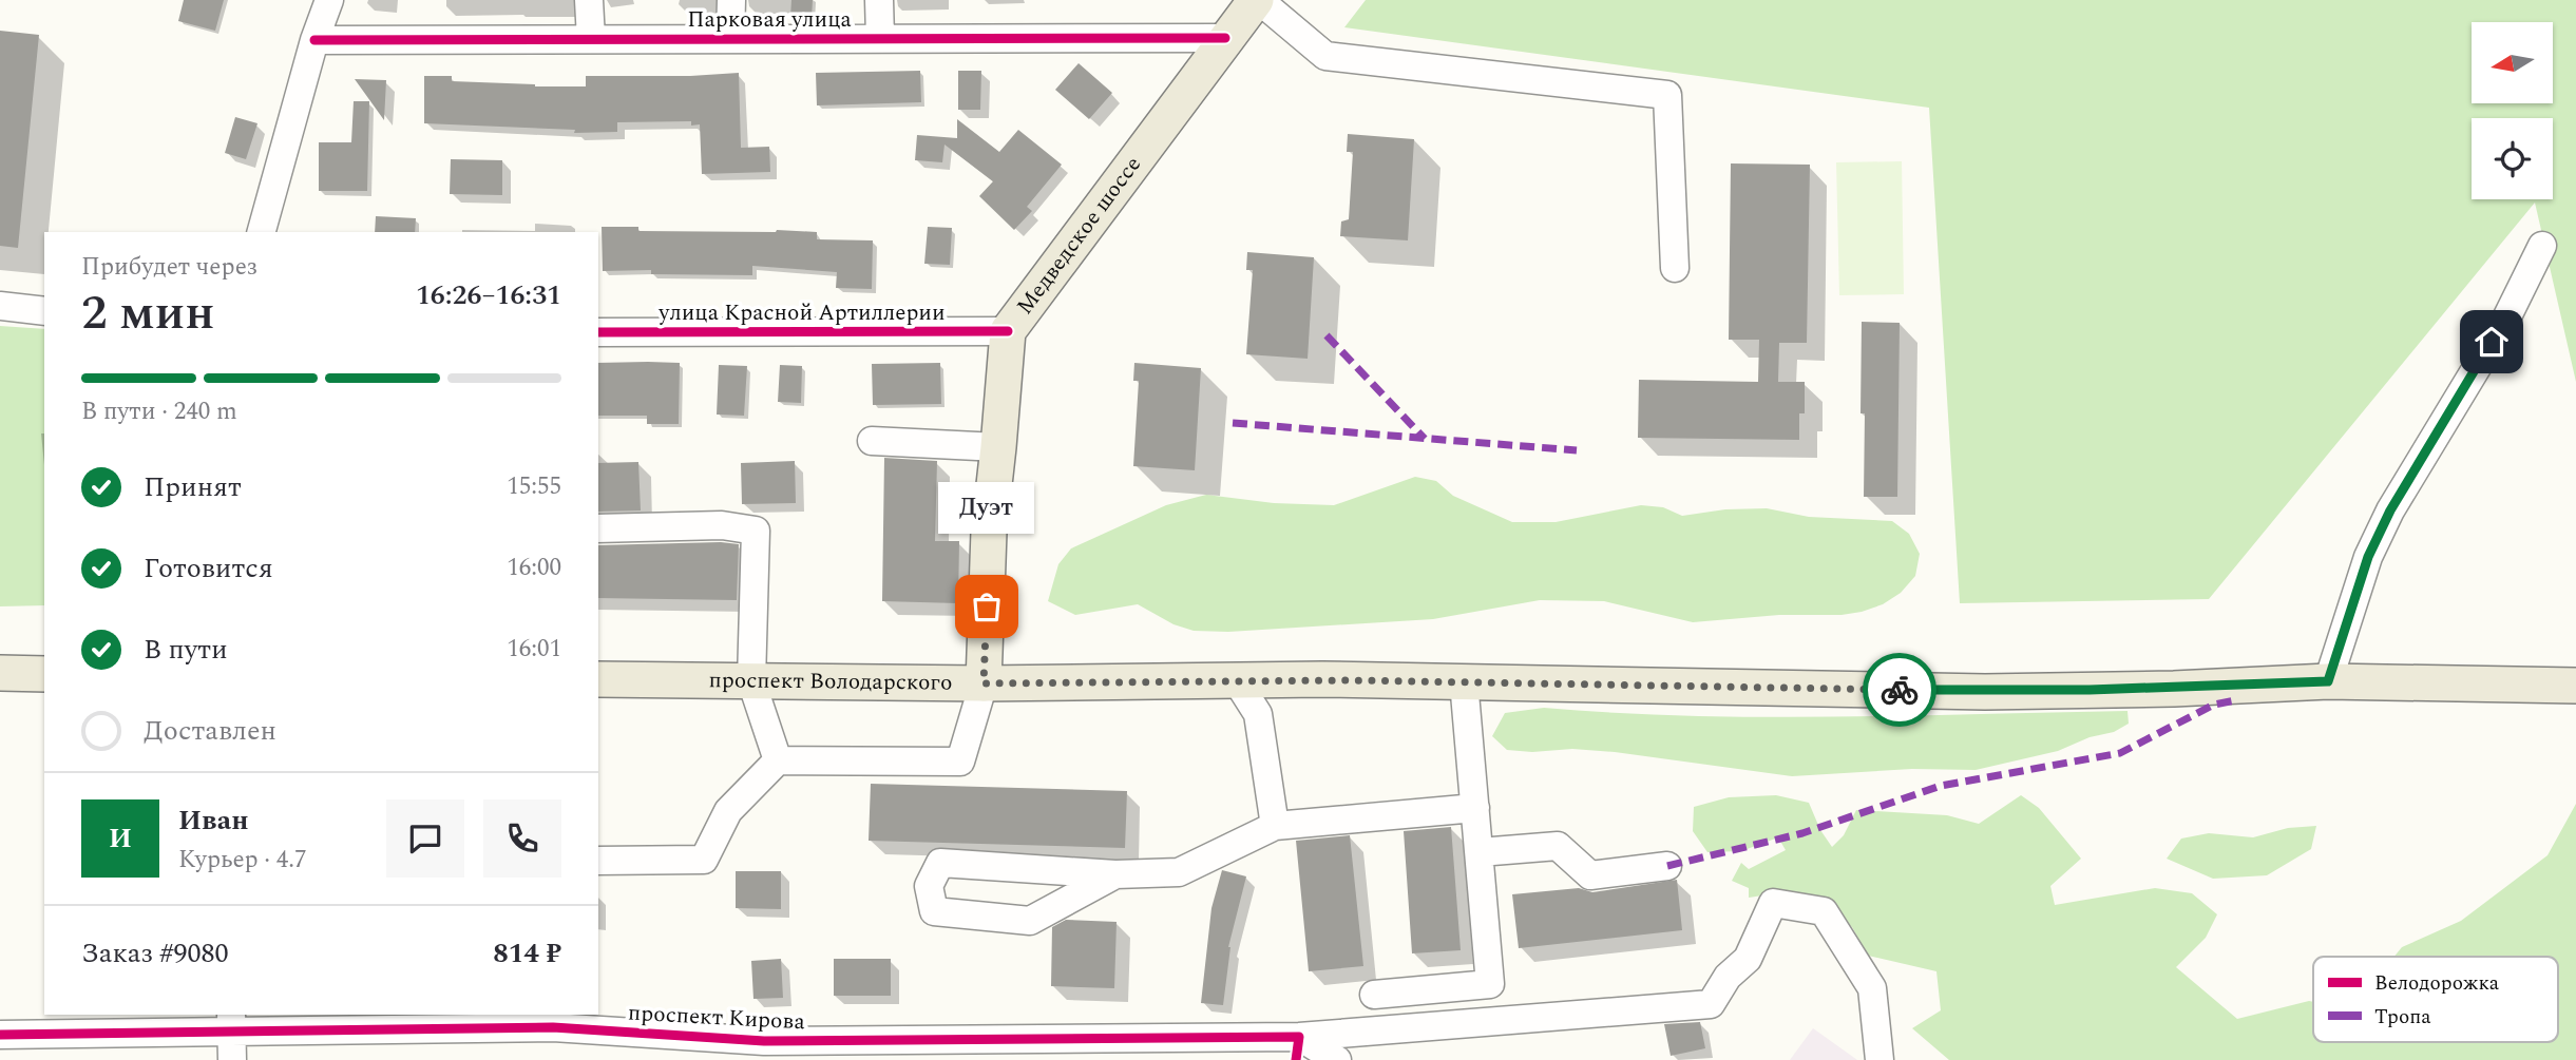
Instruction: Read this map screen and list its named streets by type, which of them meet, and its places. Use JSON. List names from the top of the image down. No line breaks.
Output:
{"streets":{"main road":["Медведское шоссе","проспект Володарского"],"street":["Парковая улица","улица Красной Артиллерии","проспект Кирова"]},"crossings":[["Парковая улица","Медведское шоссе"],["Медведское шоссе","улица Красной Артиллерии"],["Медведское шоссе","проспект Володарского"]],"places":["Дуэт"],"legend":["Велодорожка","Тропа"],"north":"left","page":{"heading":["2 мин","Прибудет через","16:26–16:31"],"panel":["Иван","Курьер · 4.7","Заказ #9080","814 ₽"],"bar":"В пути · 240 m","list":[["Принят","15:55"],["Готовится","16:00"],["В пути","16:01"],"Доставлен"],"bubble":"Дуэт","round":"И"}}
